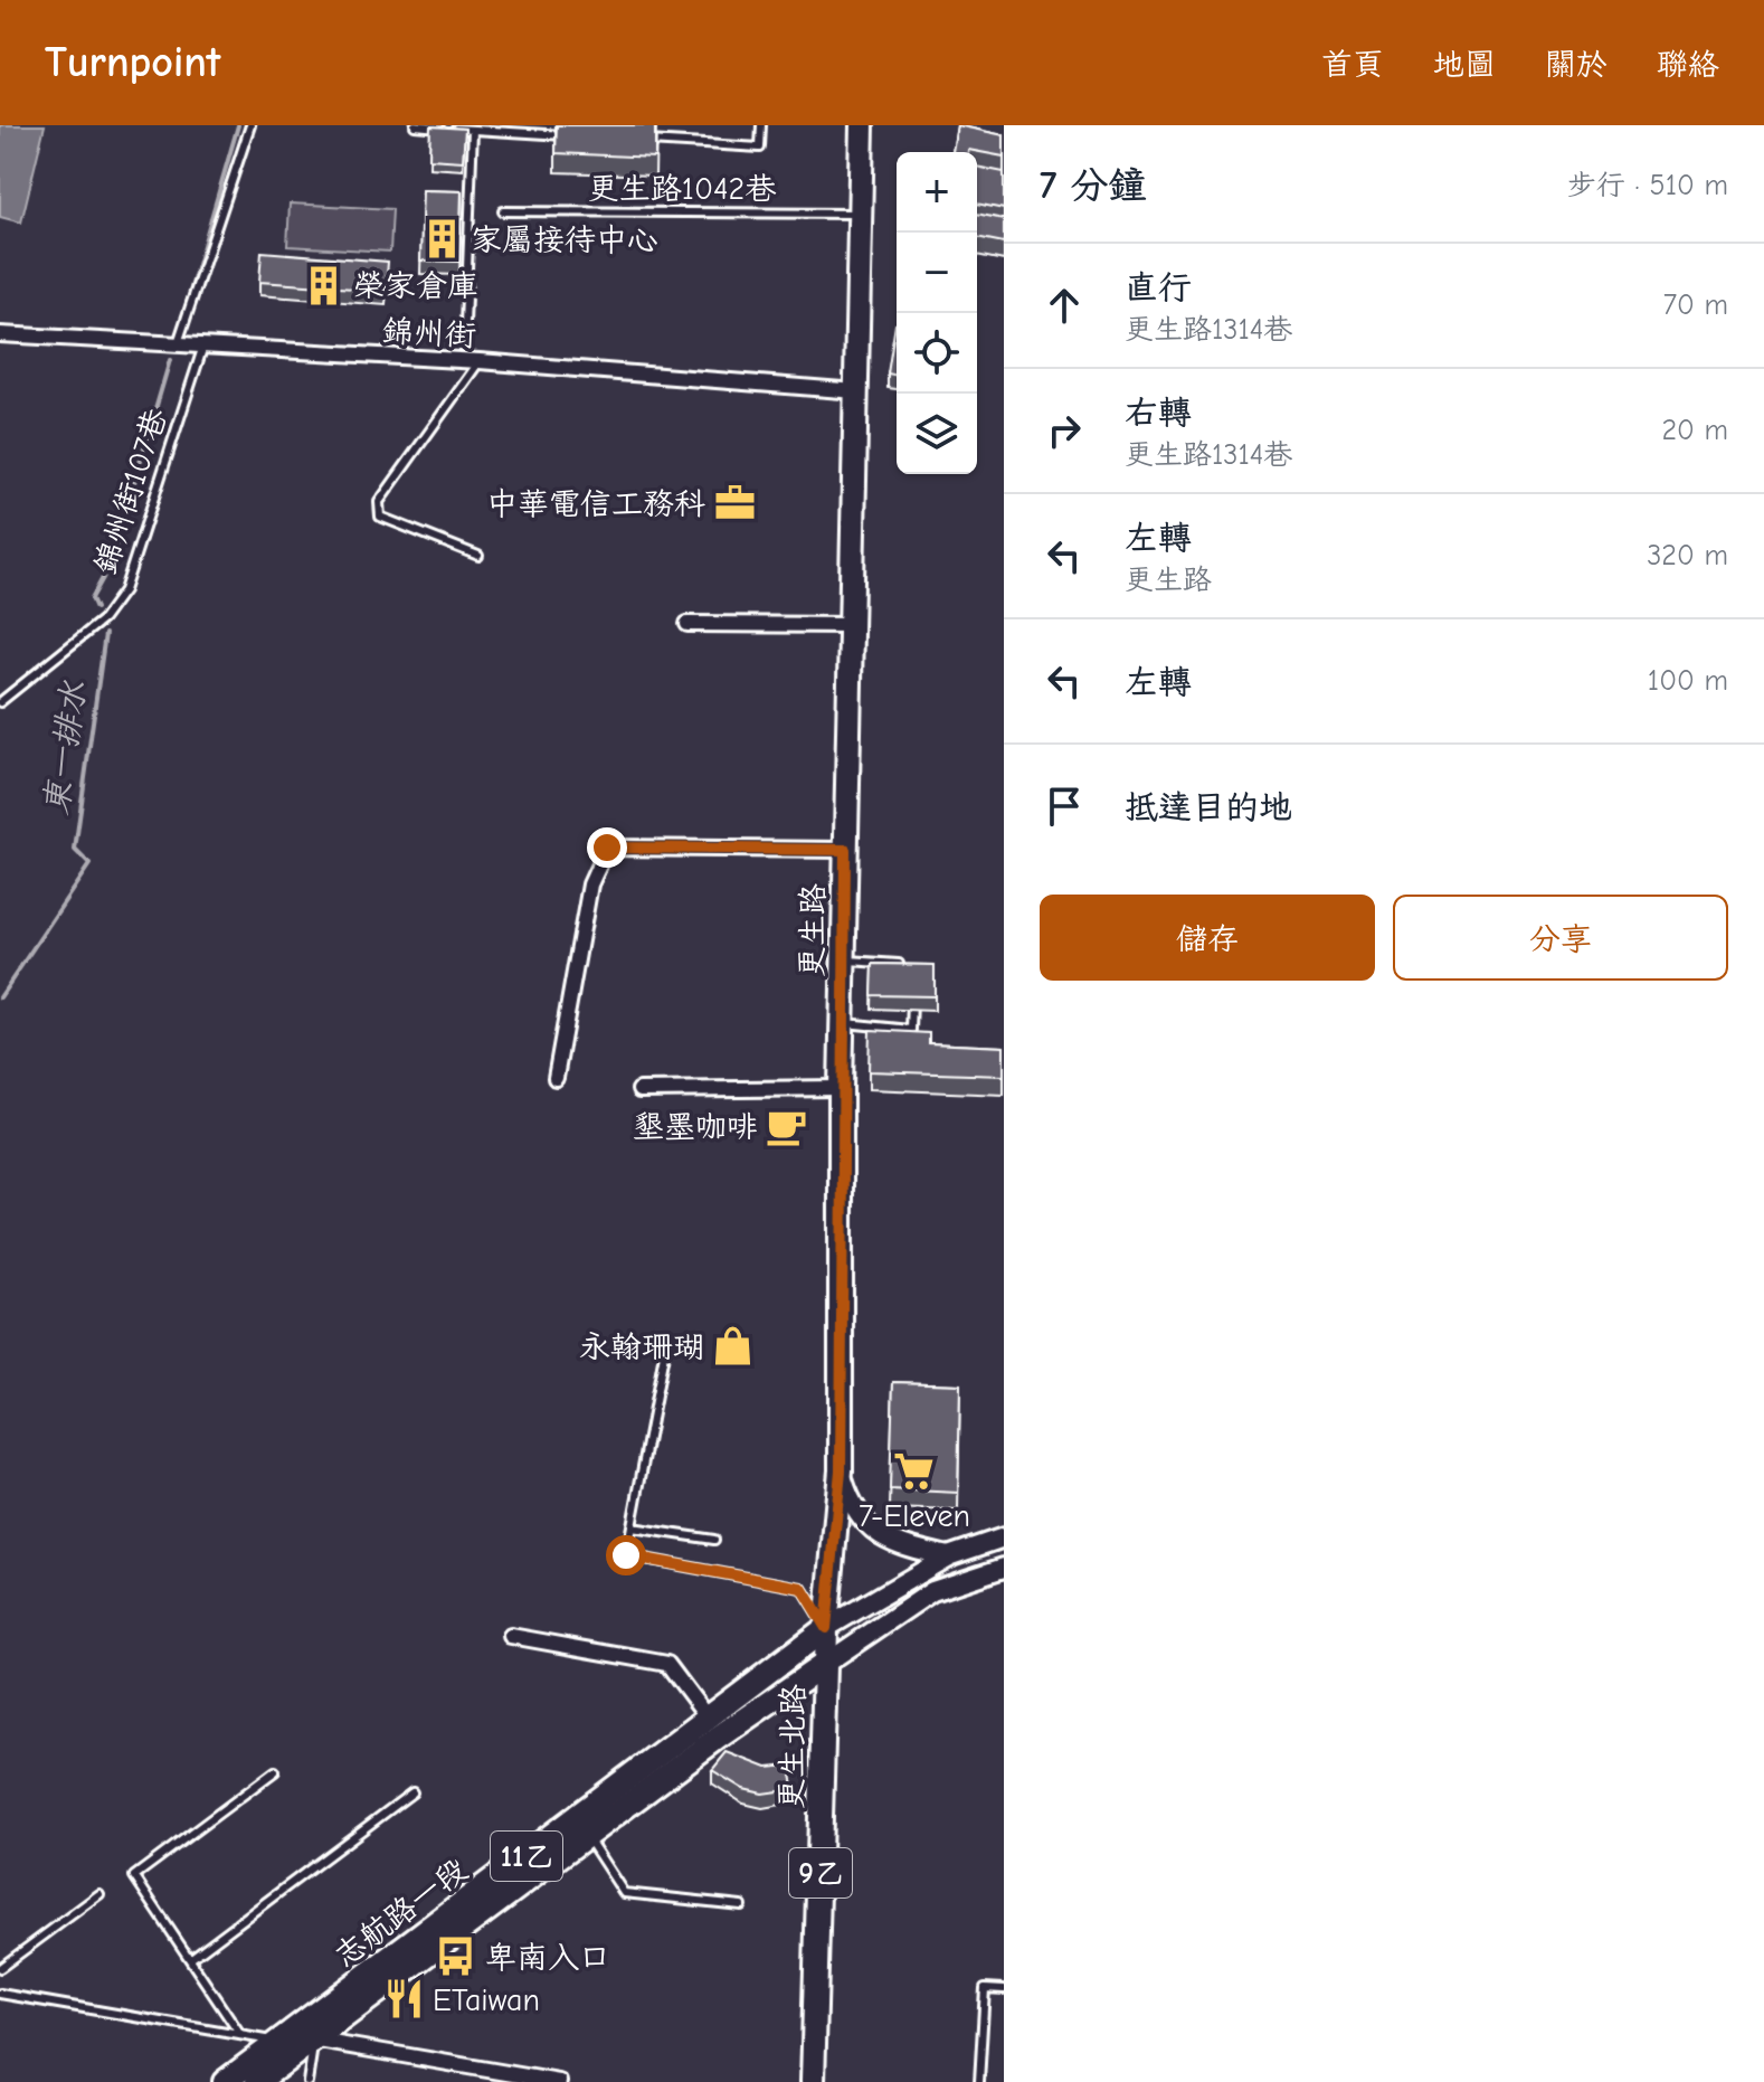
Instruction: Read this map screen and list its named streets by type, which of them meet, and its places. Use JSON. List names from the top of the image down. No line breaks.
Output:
{"streets":{"main road":["更生路","更生北路","11乙","9乙","志航路一段"],"street":["錦州街"],"lane":["更生路1042巷","錦州街107巷"]},"crossings":[["更生路1042巷","更生路"],["錦州街","錦州街107巷"],["錦州街","更生路"],["更生路","更生北路"],["更生路","志航路一段"],["更生北路","志航路一段"]],"water":["東一排水"],"places":{"building":["家屬接待中心","榮家倉庫"],"office":["中華電信工務科"],"cafe":["墾墨咖啡"],"shop":["永翰珊瑚"],"supermarket":["7-Eleven"],"bus stop":["卑南入口"],"restaurant":["ETaiwan"]},"page":{"header":"Turnpoint","nav":["首頁","地圖","關於","聯絡"],"heading":["7 分鐘","步行 · 510 m"],"map_buttons":["+","−"],"list":[["直行","更生路1314巷","70 m"],["右轉","更生路1314巷","20 m"],["左轉","更生路","320 m"],["左轉","100 m"],"抵達目的地"],"buttons":["儲存","分享"]}}
